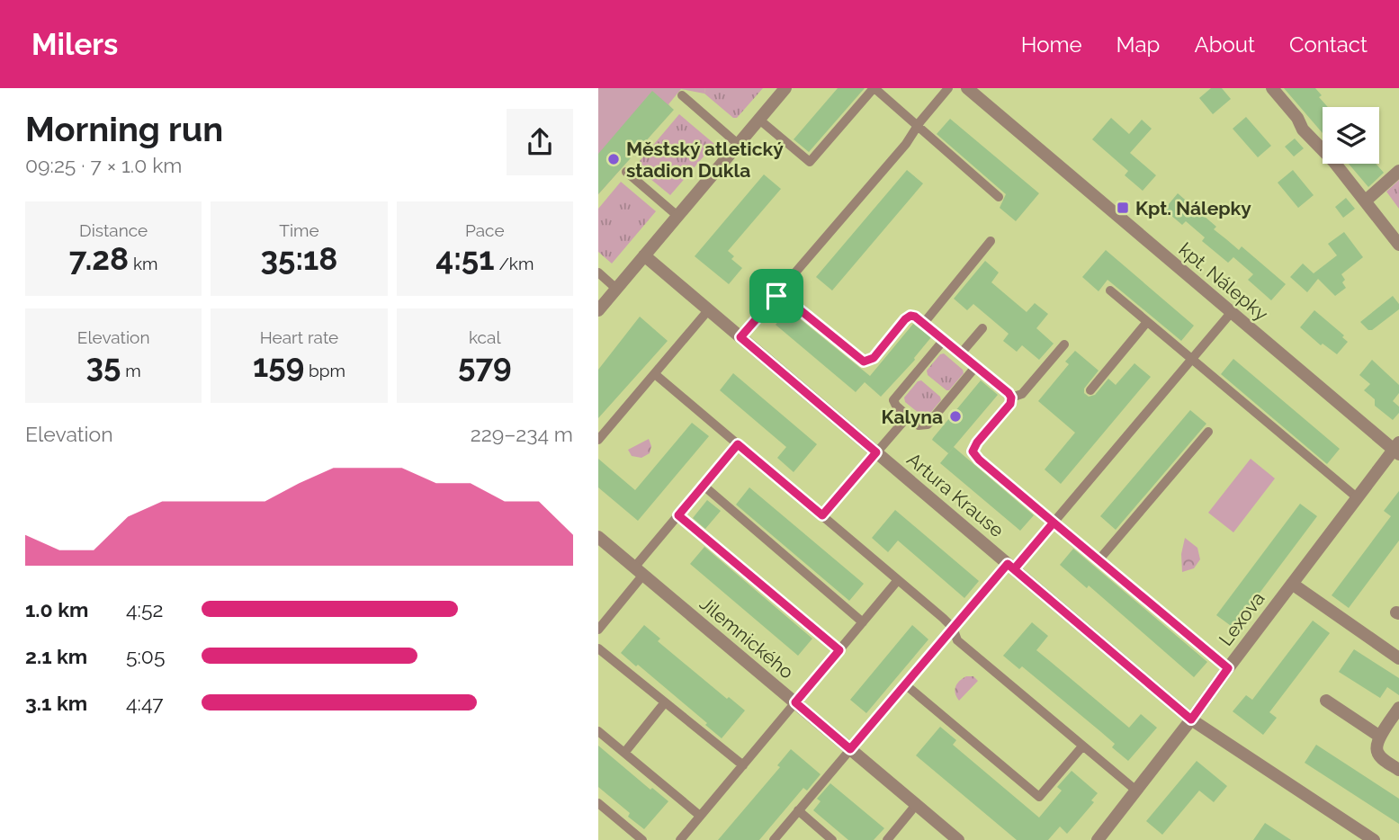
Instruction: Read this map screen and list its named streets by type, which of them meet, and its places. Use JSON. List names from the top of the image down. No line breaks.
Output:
{"streets":{"street":["kpt. Nálepky","Artura Krause","Lexova","Jilemnického"]},"crossings":[["kpt. Nálepky","Lexova"],["Artura Krause","Lexova"]],"places":{"other":["Městský atletický stadion Dukla","Kalyna"],"transit":["Kpt. Nálepky"]},"page":{"header":"Milers","nav":["Home","Map","About","Contact"],"heading":["Morning run","09:25 · 7 × 1.0 km"],"stats":[["Distance","7.28 km"],["Time","35:18"],["Pace","4:51 /km"],["Elevation","35 m"],["Heart rate","159 bpm"],["kcal","579"]],"chart":["Elevation","229–234 m"],"list":[{"name":"1.0 km","note":"4:52"},{"name":"2.1 km","note":"5:05"},{"name":"3.1 km","note":"4:47"}]}}
